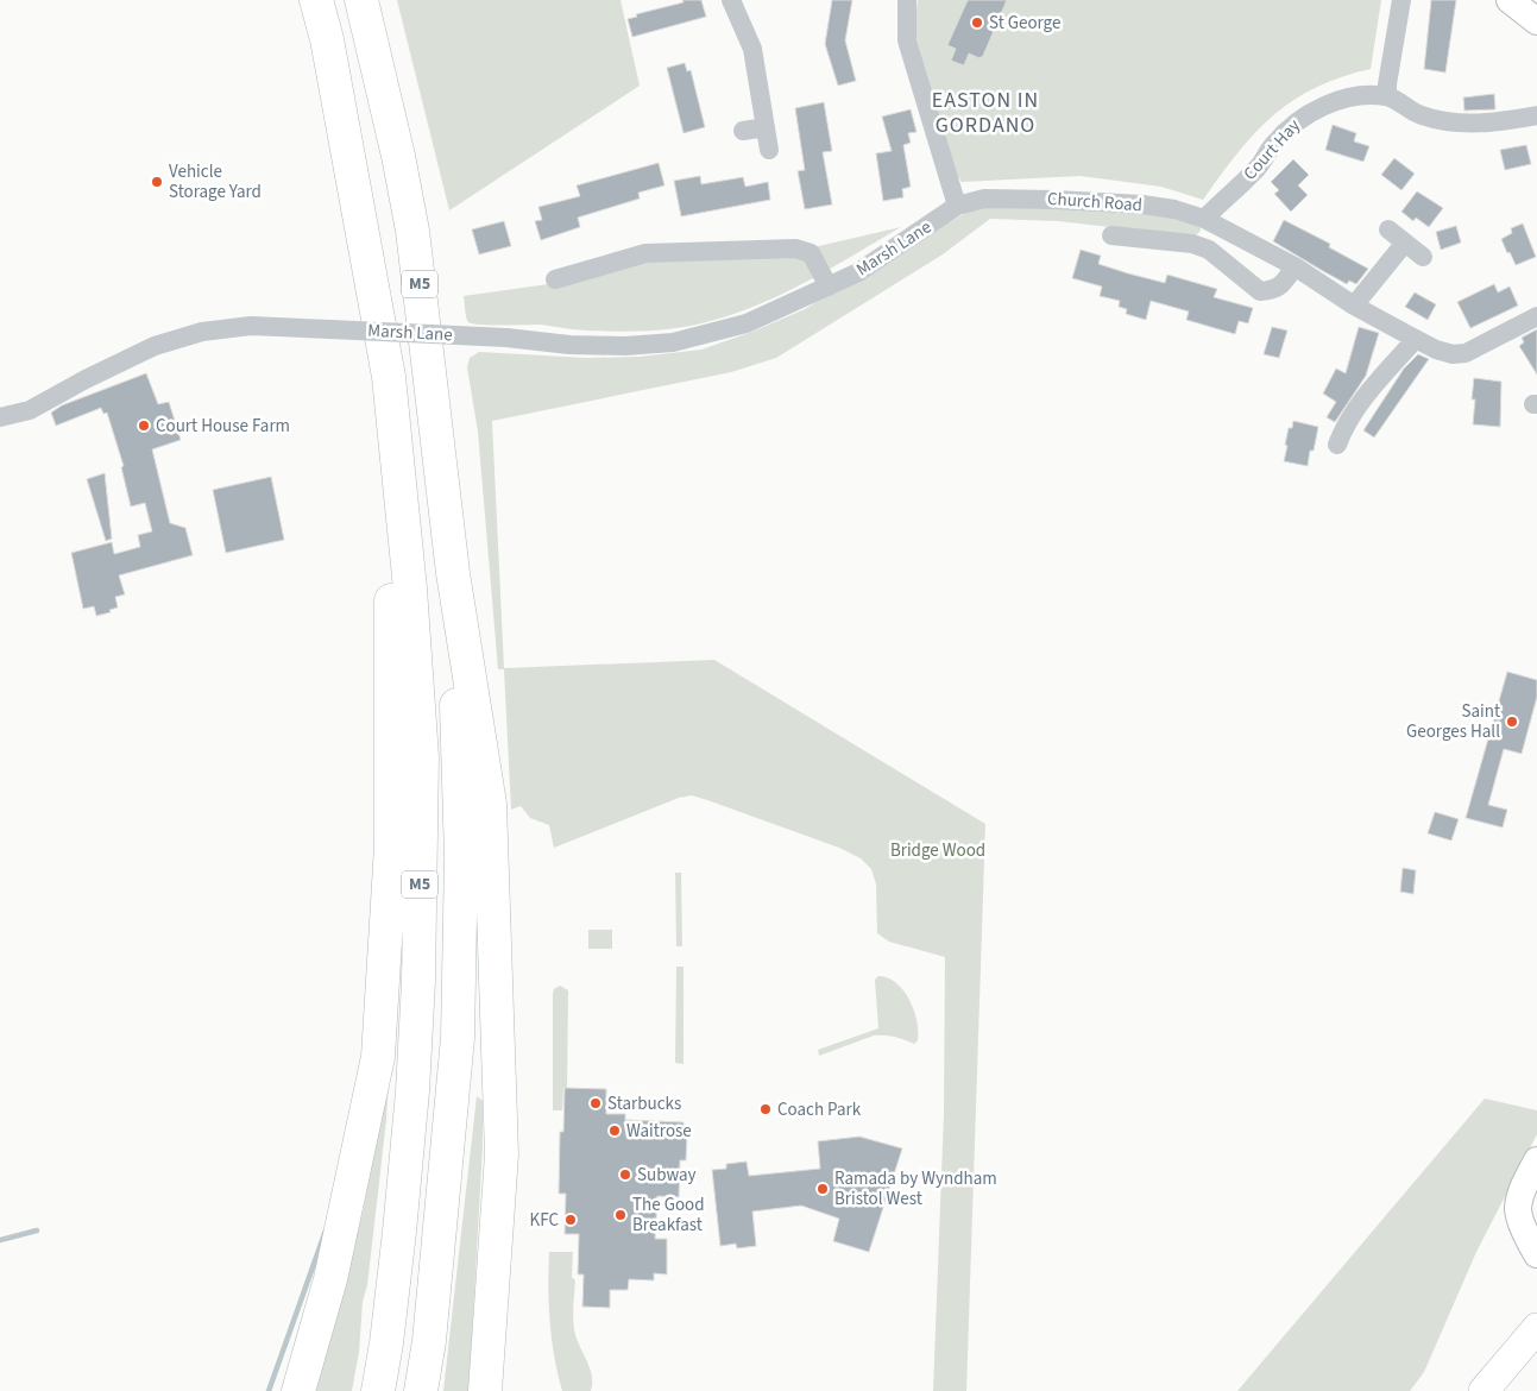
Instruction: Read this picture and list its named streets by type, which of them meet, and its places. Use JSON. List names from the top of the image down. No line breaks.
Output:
{"streets":{"highway":["M5"],"street":["Court Hay","Church Road","Marsh Lane"]},"crossings":[["Court Hay","Church Road"],["Church Road","Marsh Lane"]],"districts":["EASTON IN GORDANO"],"parks":["Bridge Wood"],"places":["St George","Vehicle Storage Yard","Court House Farm","Saint Georges Hall","Starbucks","Coach Park","Waitrose","Subway","Ramada by Wyndham Bristol West","The Good Breakfast","KFC"]}
